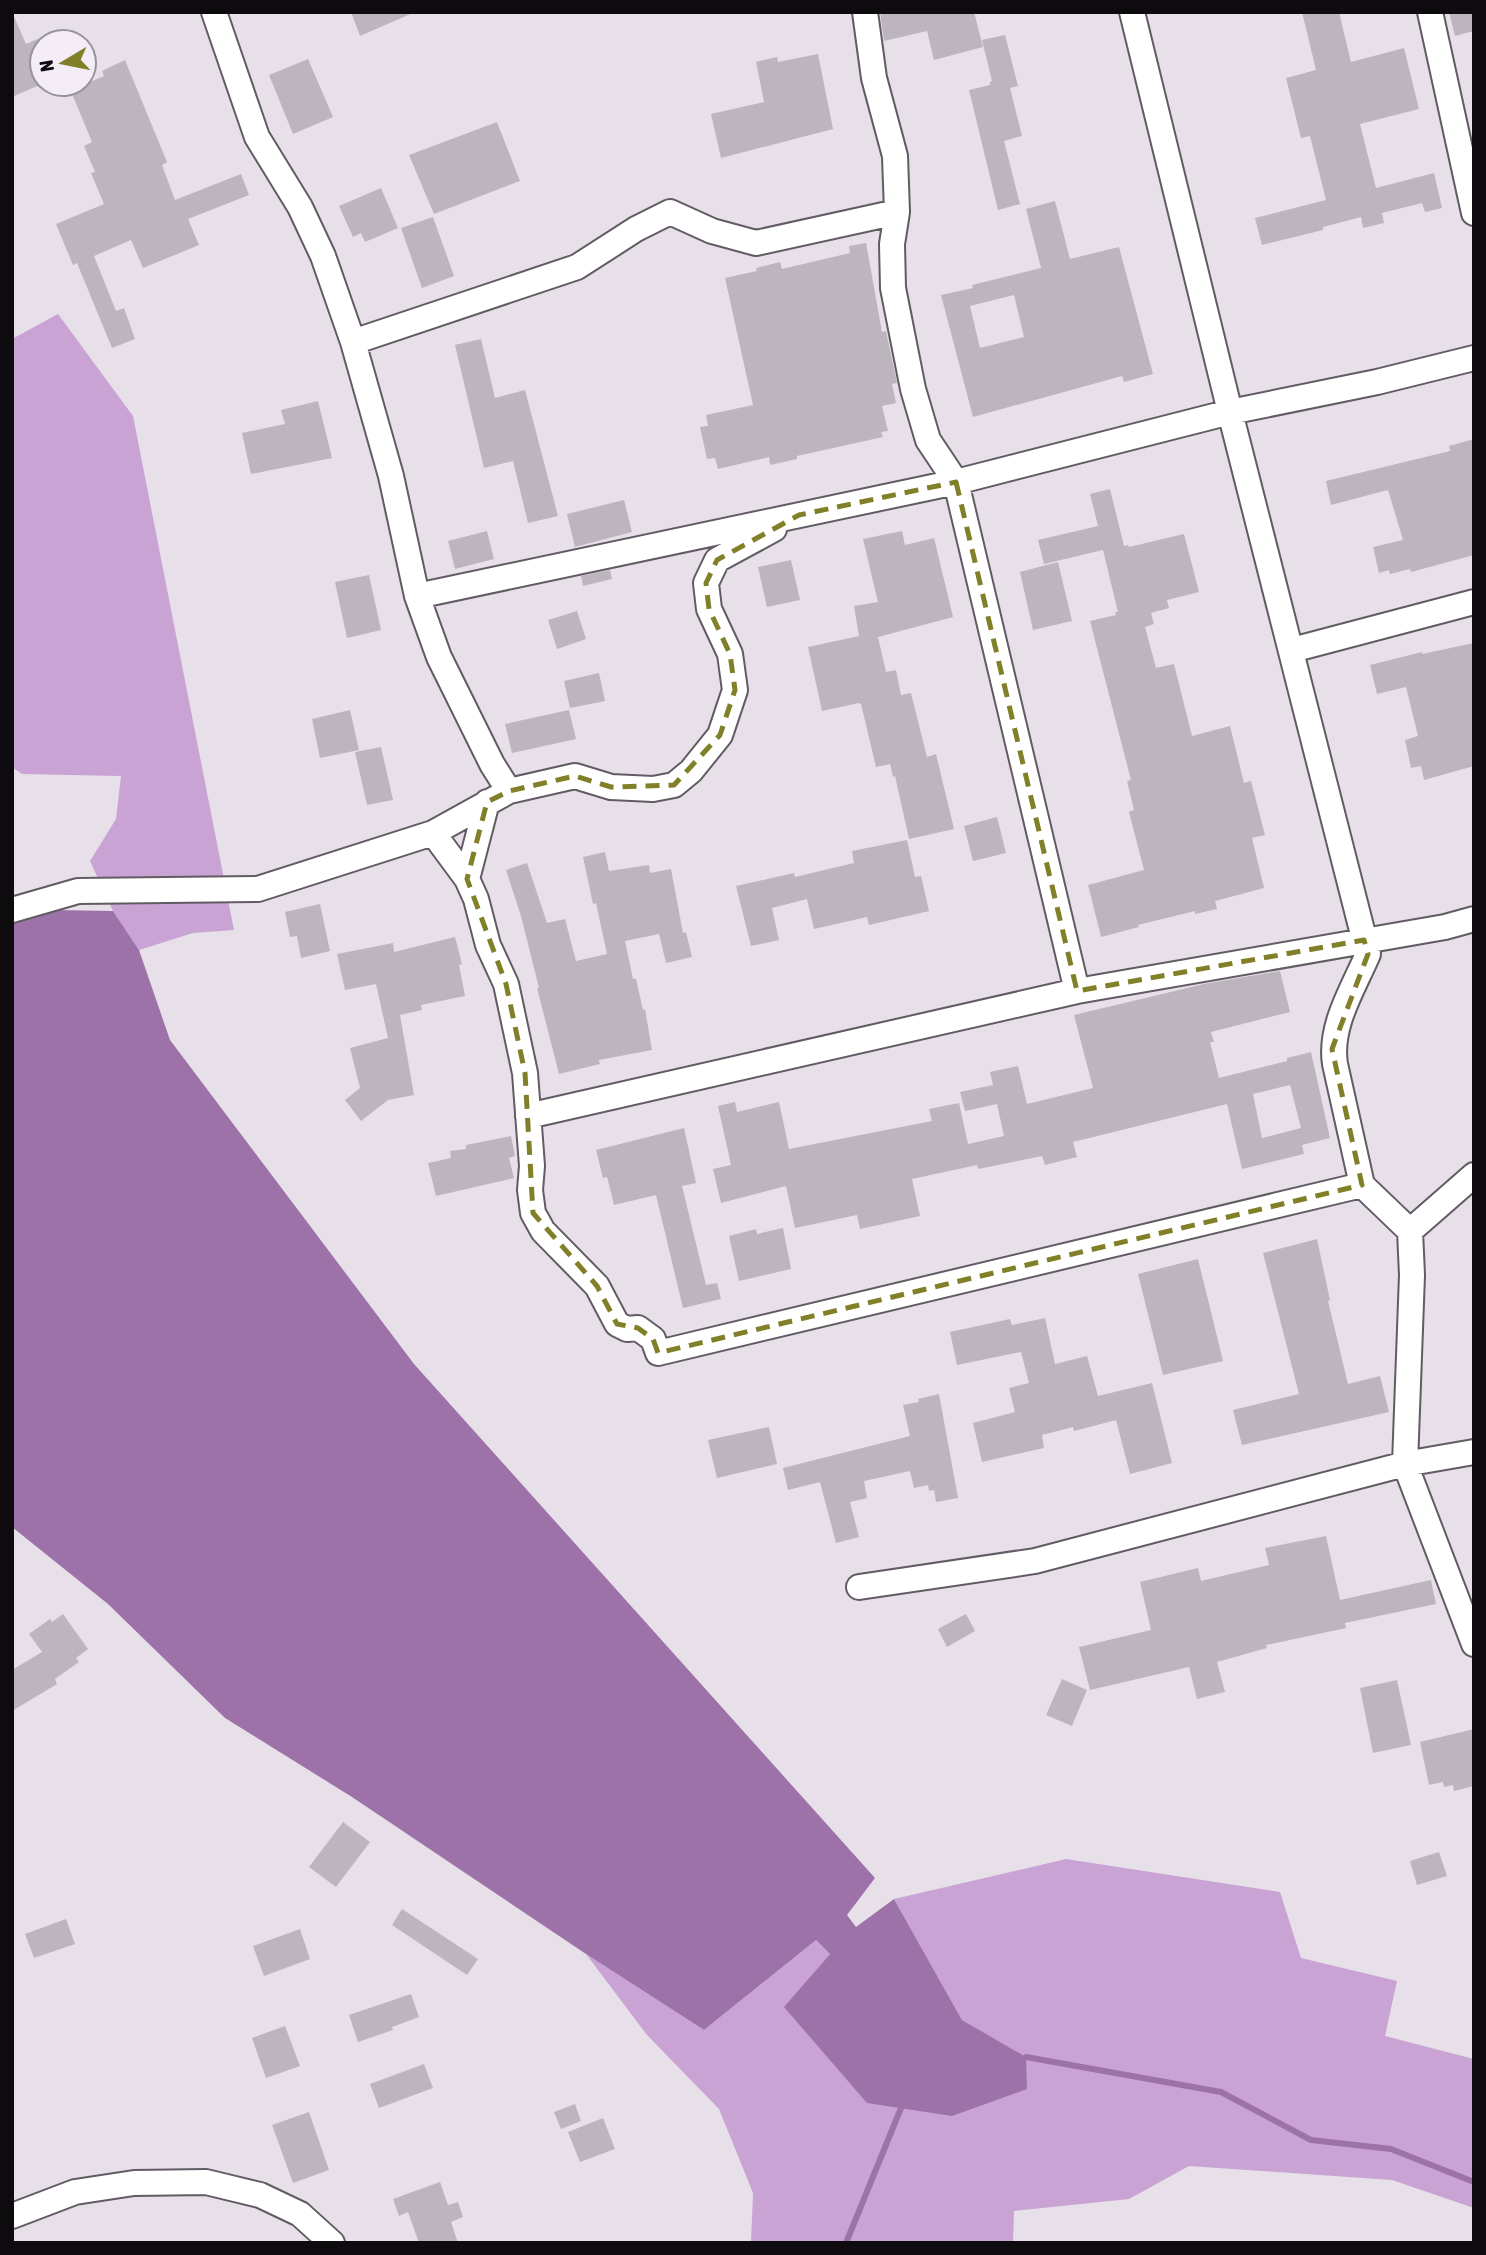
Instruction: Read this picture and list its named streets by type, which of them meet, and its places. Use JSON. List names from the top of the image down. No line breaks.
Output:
{"north":"left"}
